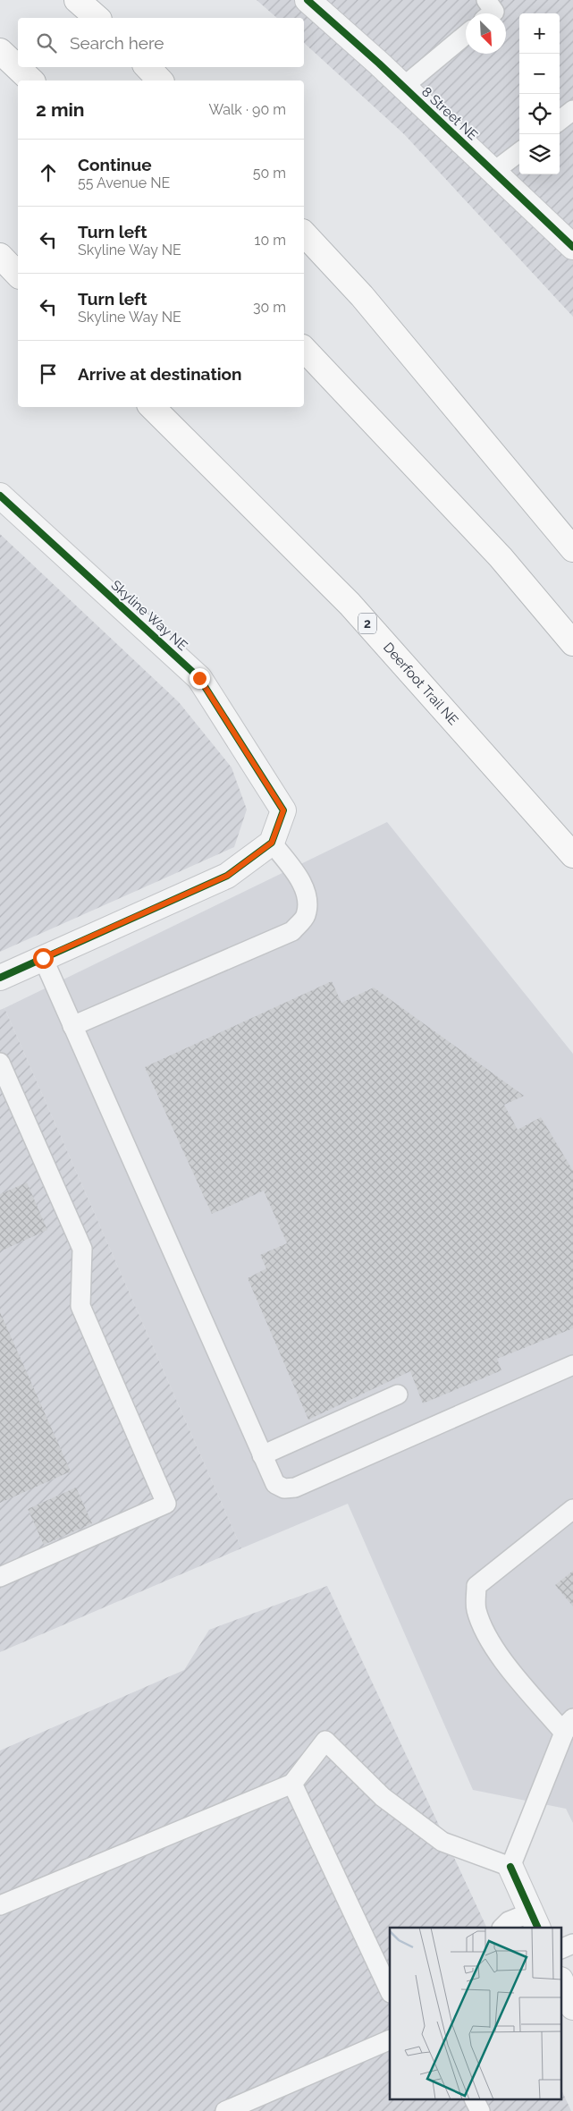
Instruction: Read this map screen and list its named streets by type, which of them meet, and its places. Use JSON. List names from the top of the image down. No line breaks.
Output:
{"streets":{"highway":["2","Deerfoot Trail NE"],"street":["8 Street NE","Skyline Way NE"]},"north":"bottom right","page":{"map_buttons":["+","−"],"search":"Search here","heading":["2 min","Walk · 90 m"],"list":[["Continue","55 Avenue NE","50 m"],["Turn left","Skyline Way NE","10 m"],["Turn left","Skyline Way NE","30 m"],"Arrive at destination"]}}
